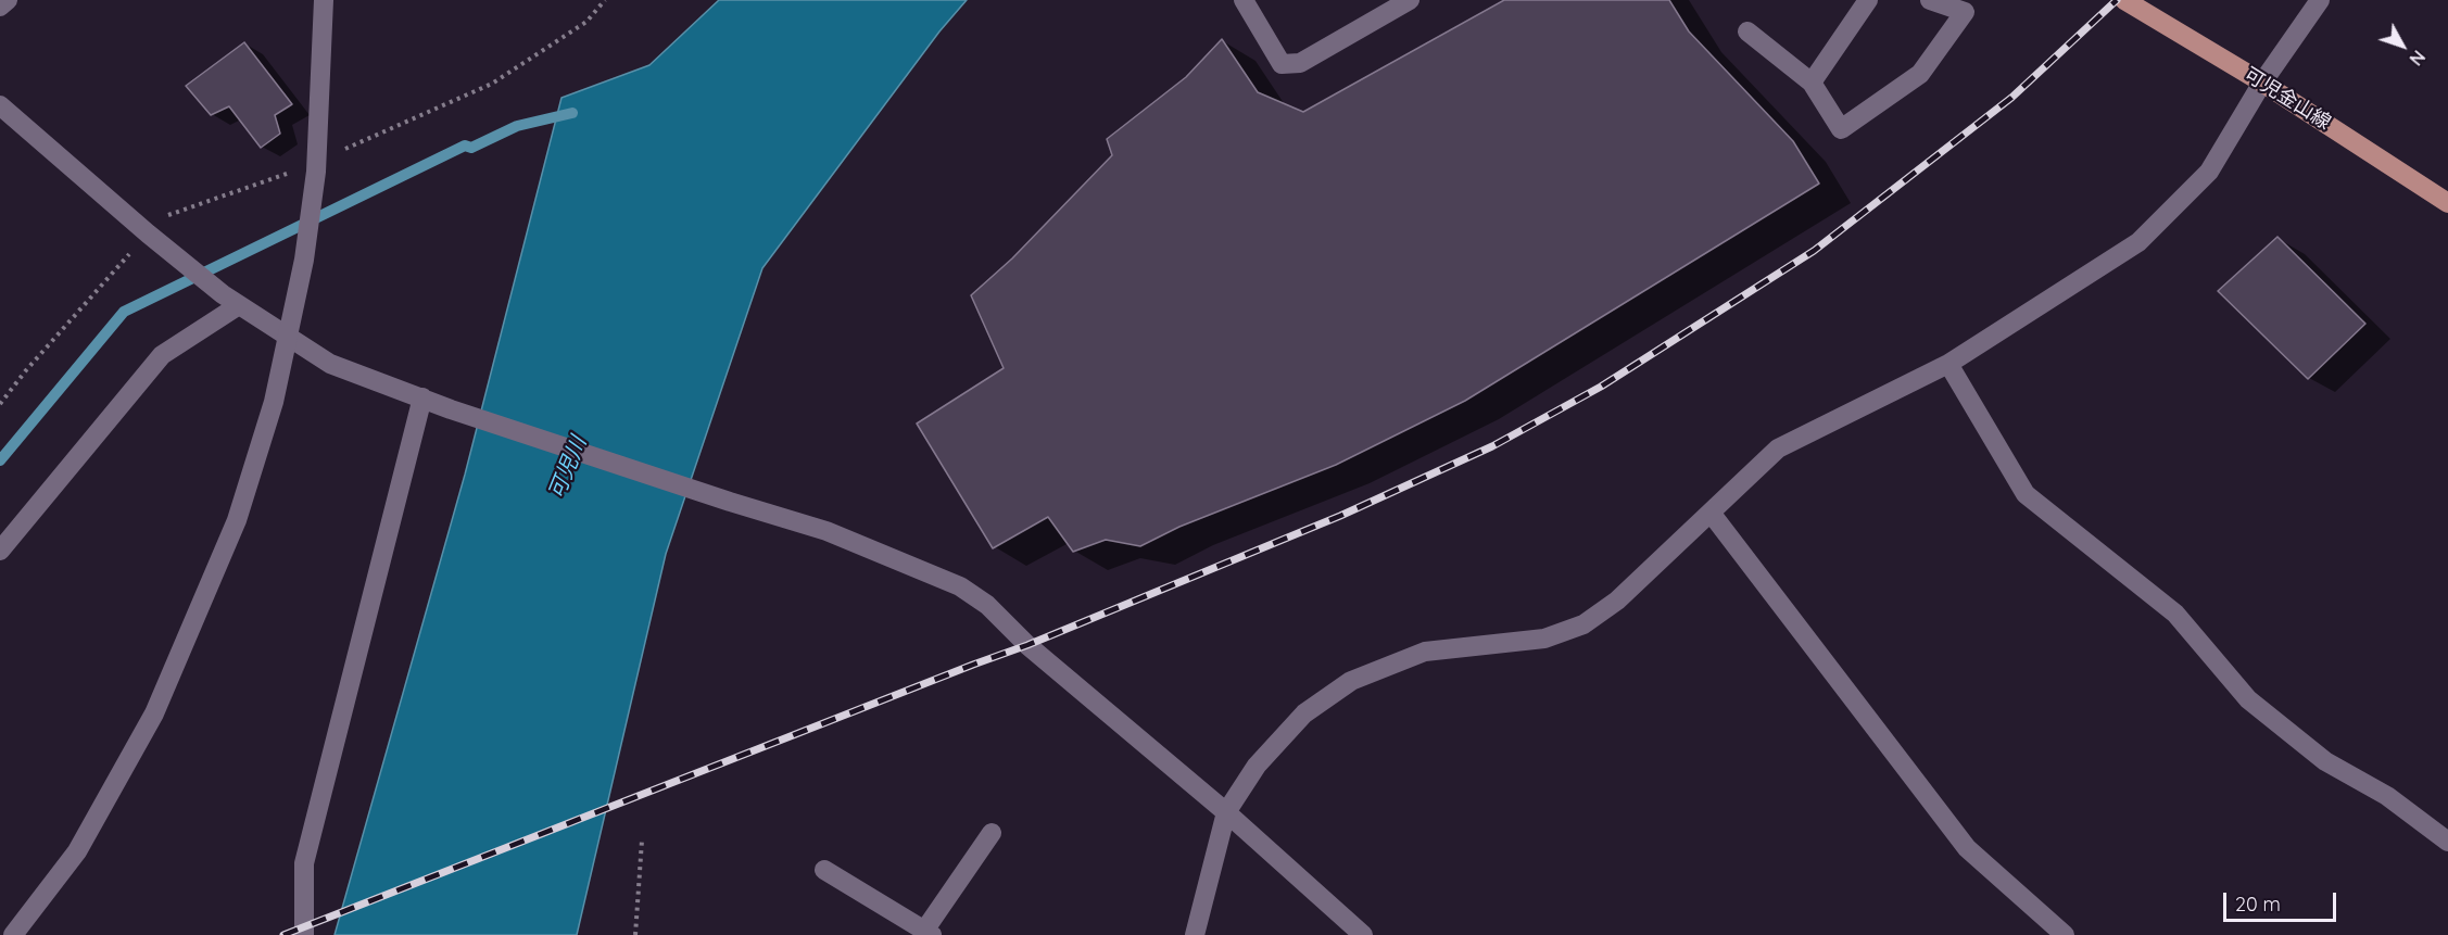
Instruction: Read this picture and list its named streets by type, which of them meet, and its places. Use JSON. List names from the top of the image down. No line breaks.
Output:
{"streets":{"main road":["可児金山線"]},"water":["可児川"],"scale_bar":"20 m","north":"bottom right"}
